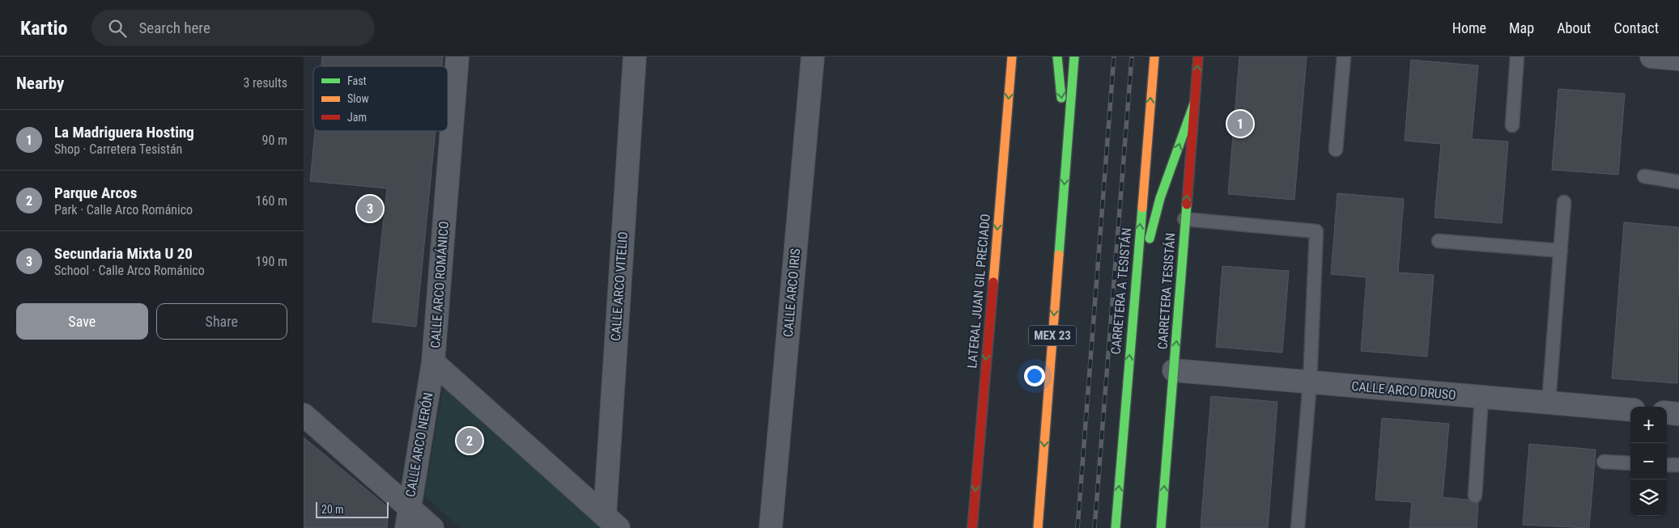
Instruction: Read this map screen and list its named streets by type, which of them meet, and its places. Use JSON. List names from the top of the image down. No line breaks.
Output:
{"streets":{"main road":["LATERAL JUAN GIL PRECIADO","CARRETERA A TESISTÁN","CARRETERA TESISTÁN","MEX 23"],"street":["CALLE ARCO ROMÁNICO","CALLE ARCO VITELIO","CALLE ARCO IRIS","CALLE ARCO DRUSO","CALLE ARCO NERÓN"]},"crossings":[["CALLE ARCO ROMÁNICO","CALLE ARCO VITELIO"],["CALLE ARCO ROMÁNICO","CALLE ARCO NERÓN"],["CARRETERA TESISTÁN","CALLE ARCO DRUSO"]],"legend":["Fast","Slow","Jam"],"scale_bar":"20 m","page":{"header":"Kartio","search":"Search here","nav":["Home","Map","About","Contact"],"heading":["Nearby","3 results"],"list":[{"mark":"1","name":"La Madriguera Hosting","note":"Shop · Carretera Tesistán","value":"90 m"},{"mark":"2","name":"Parque Arcos","note":"Park · Calle Arco Románico","value":"160 m"},{"mark":"3","name":"Secundaria Mixta U 20","note":"School · Calle Arco Románico","value":"190 m"}],"pins":["1","3","2"],"buttons":["Save","Share"],"map_buttons":["+","−"],"scale":"20 m"}}
